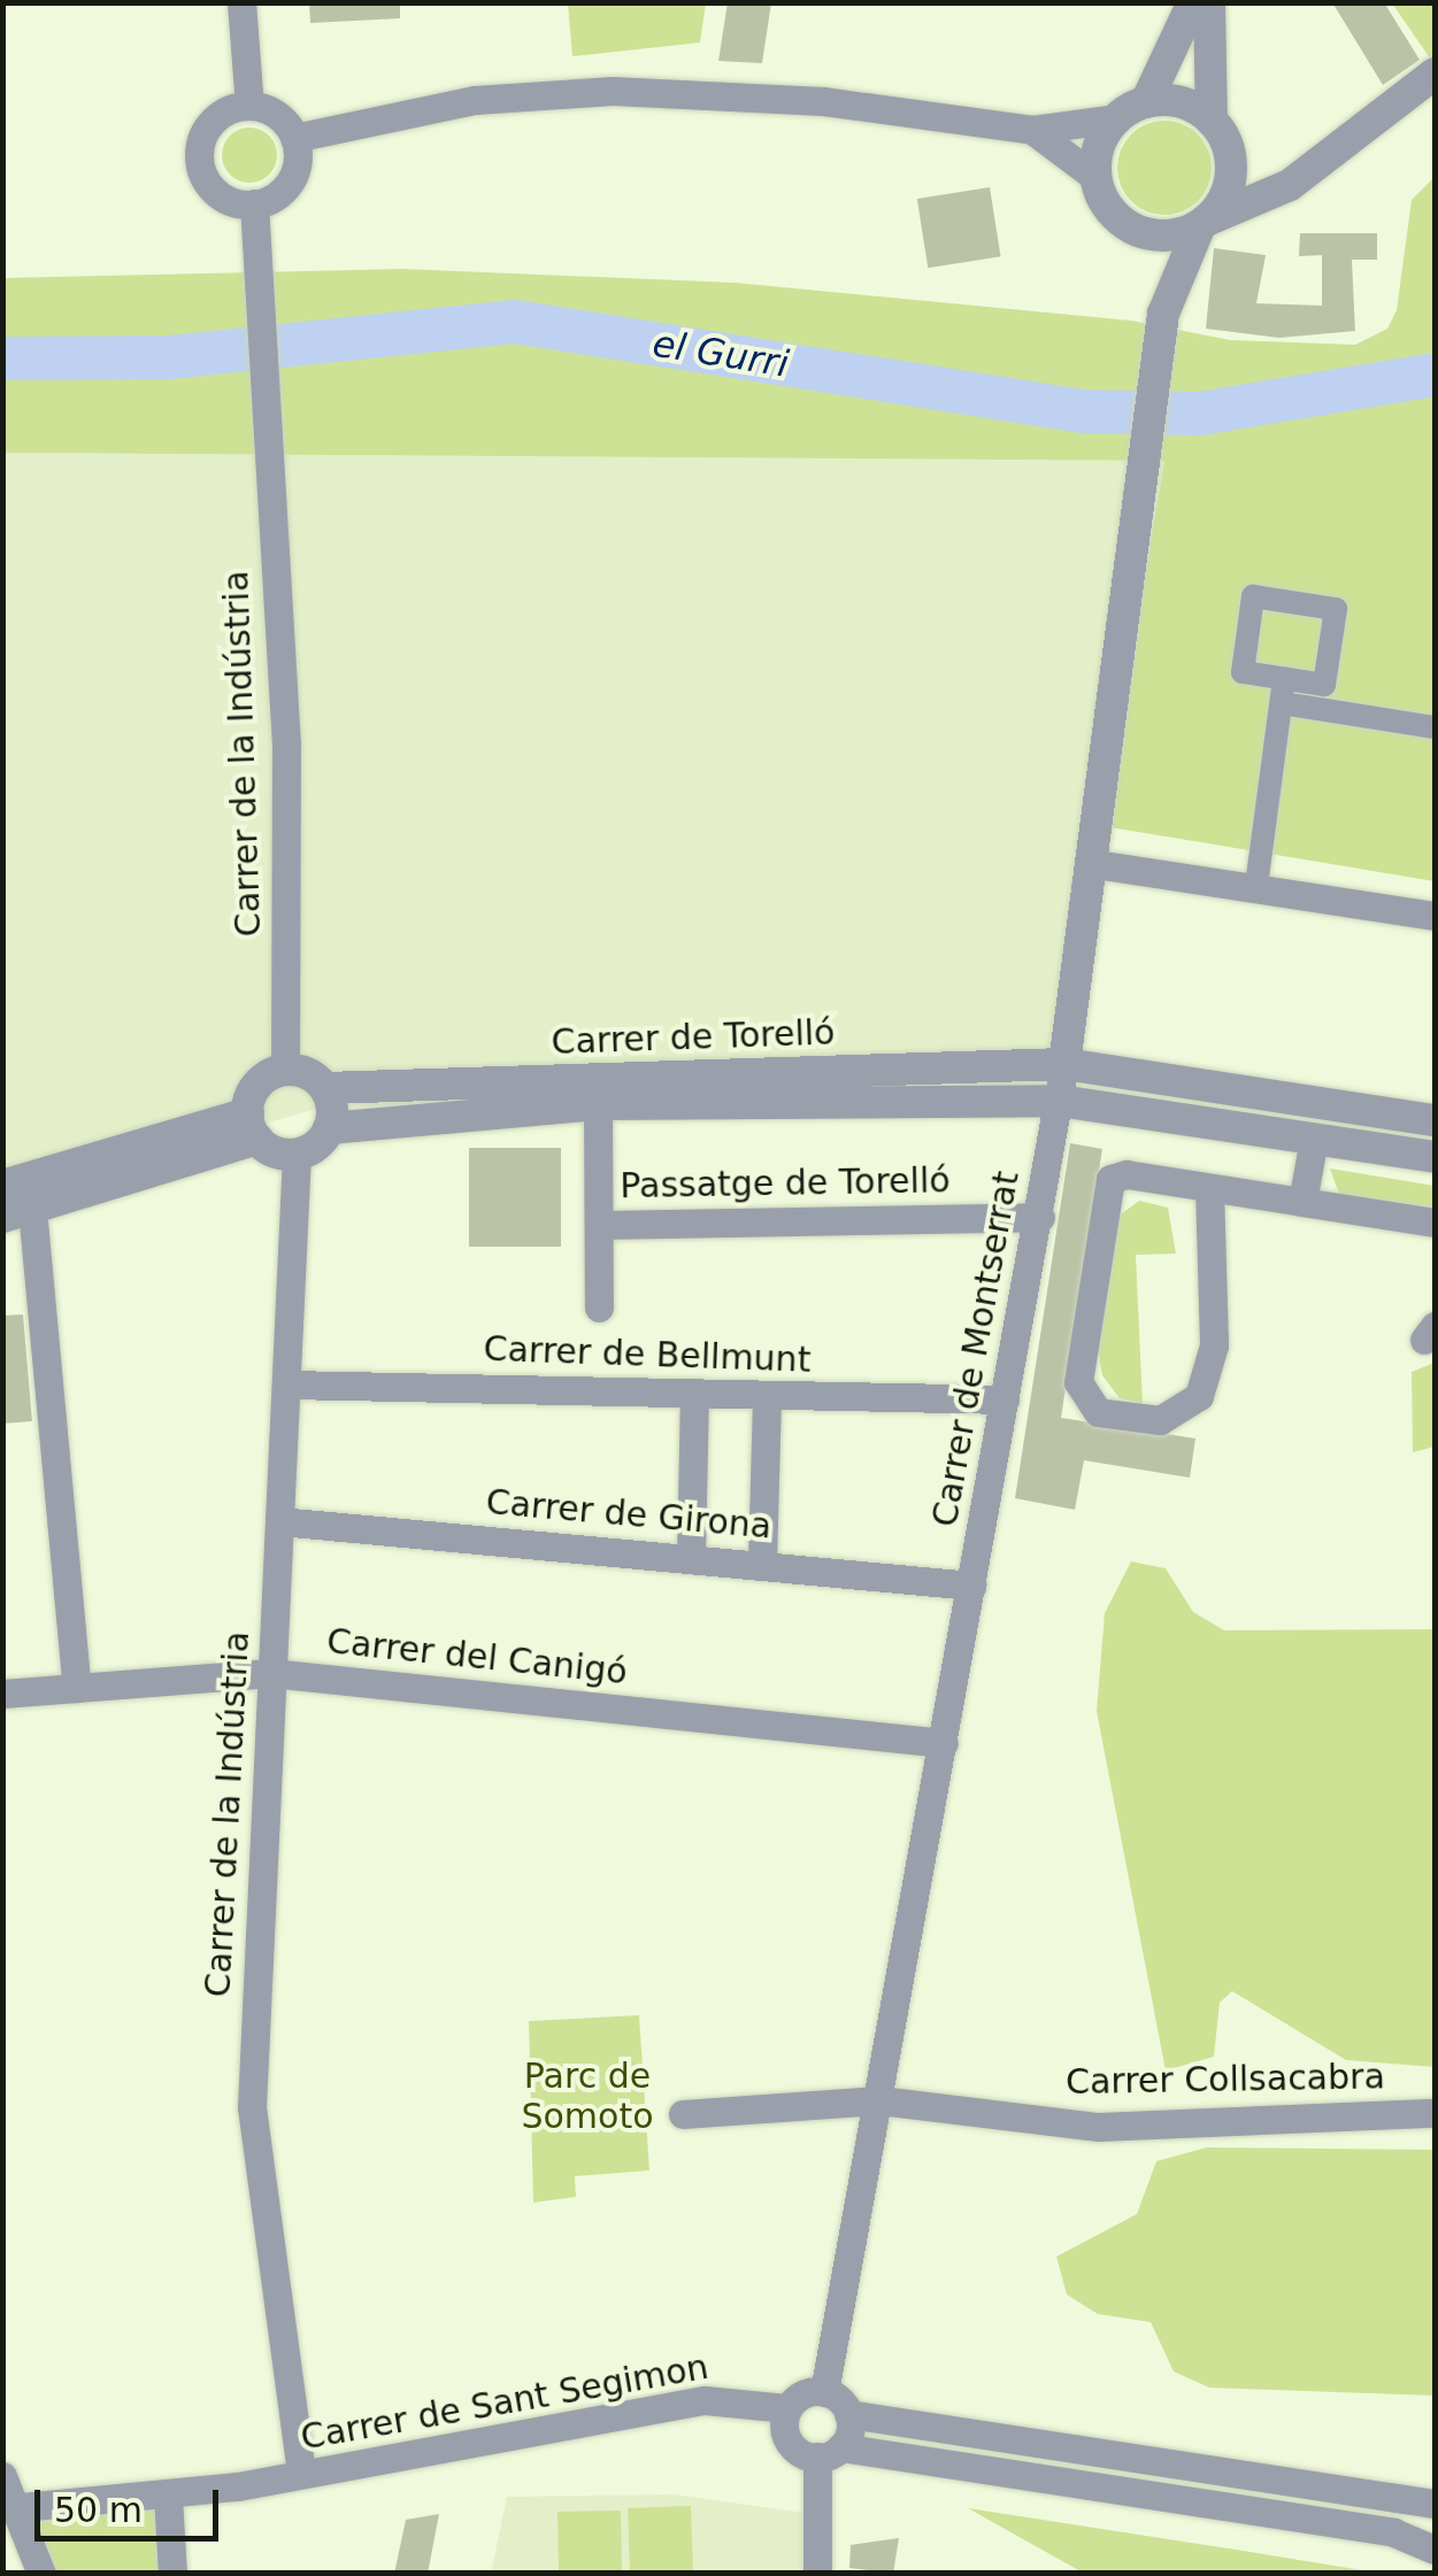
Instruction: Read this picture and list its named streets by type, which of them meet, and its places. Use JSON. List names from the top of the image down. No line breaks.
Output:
{"streets":{"street":["Carrer de la Indústria","Carrer de Torelló","Passatge de Torelló","Carrer de Montserrat","Carrer de Bellmunt","Carrer de Girona","Carrer del Canigó","Carrer Collsacabra","Carrer de Sant Segimon"]},"crossings":[["Carrer de la Indústria","Carrer de Torelló"],["Carrer de la Indústria","Carrer de Bellmunt"],["Carrer de la Indústria","Carrer de Girona"],["Carrer de la Indústria","Carrer del Canigó"],["Carrer de la Indústria","Carrer de Sant Segimon"],["Carrer de Torelló","Passatge de Torelló"],["Carrer de Torelló","Carrer de Montserrat"],["Passatge de Torelló","Carrer de Montserrat"],["Carrer de Montserrat","Carrer de Bellmunt"],["Carrer de Montserrat","Carrer de Girona"],["Carrer de Montserrat","Carrer del Canigó"],["Carrer de Montserrat","Carrer Collsacabra"]],"water":["el Gurri"],"parks":["Parc de Somoto"],"scale_bar":"50 m"}
